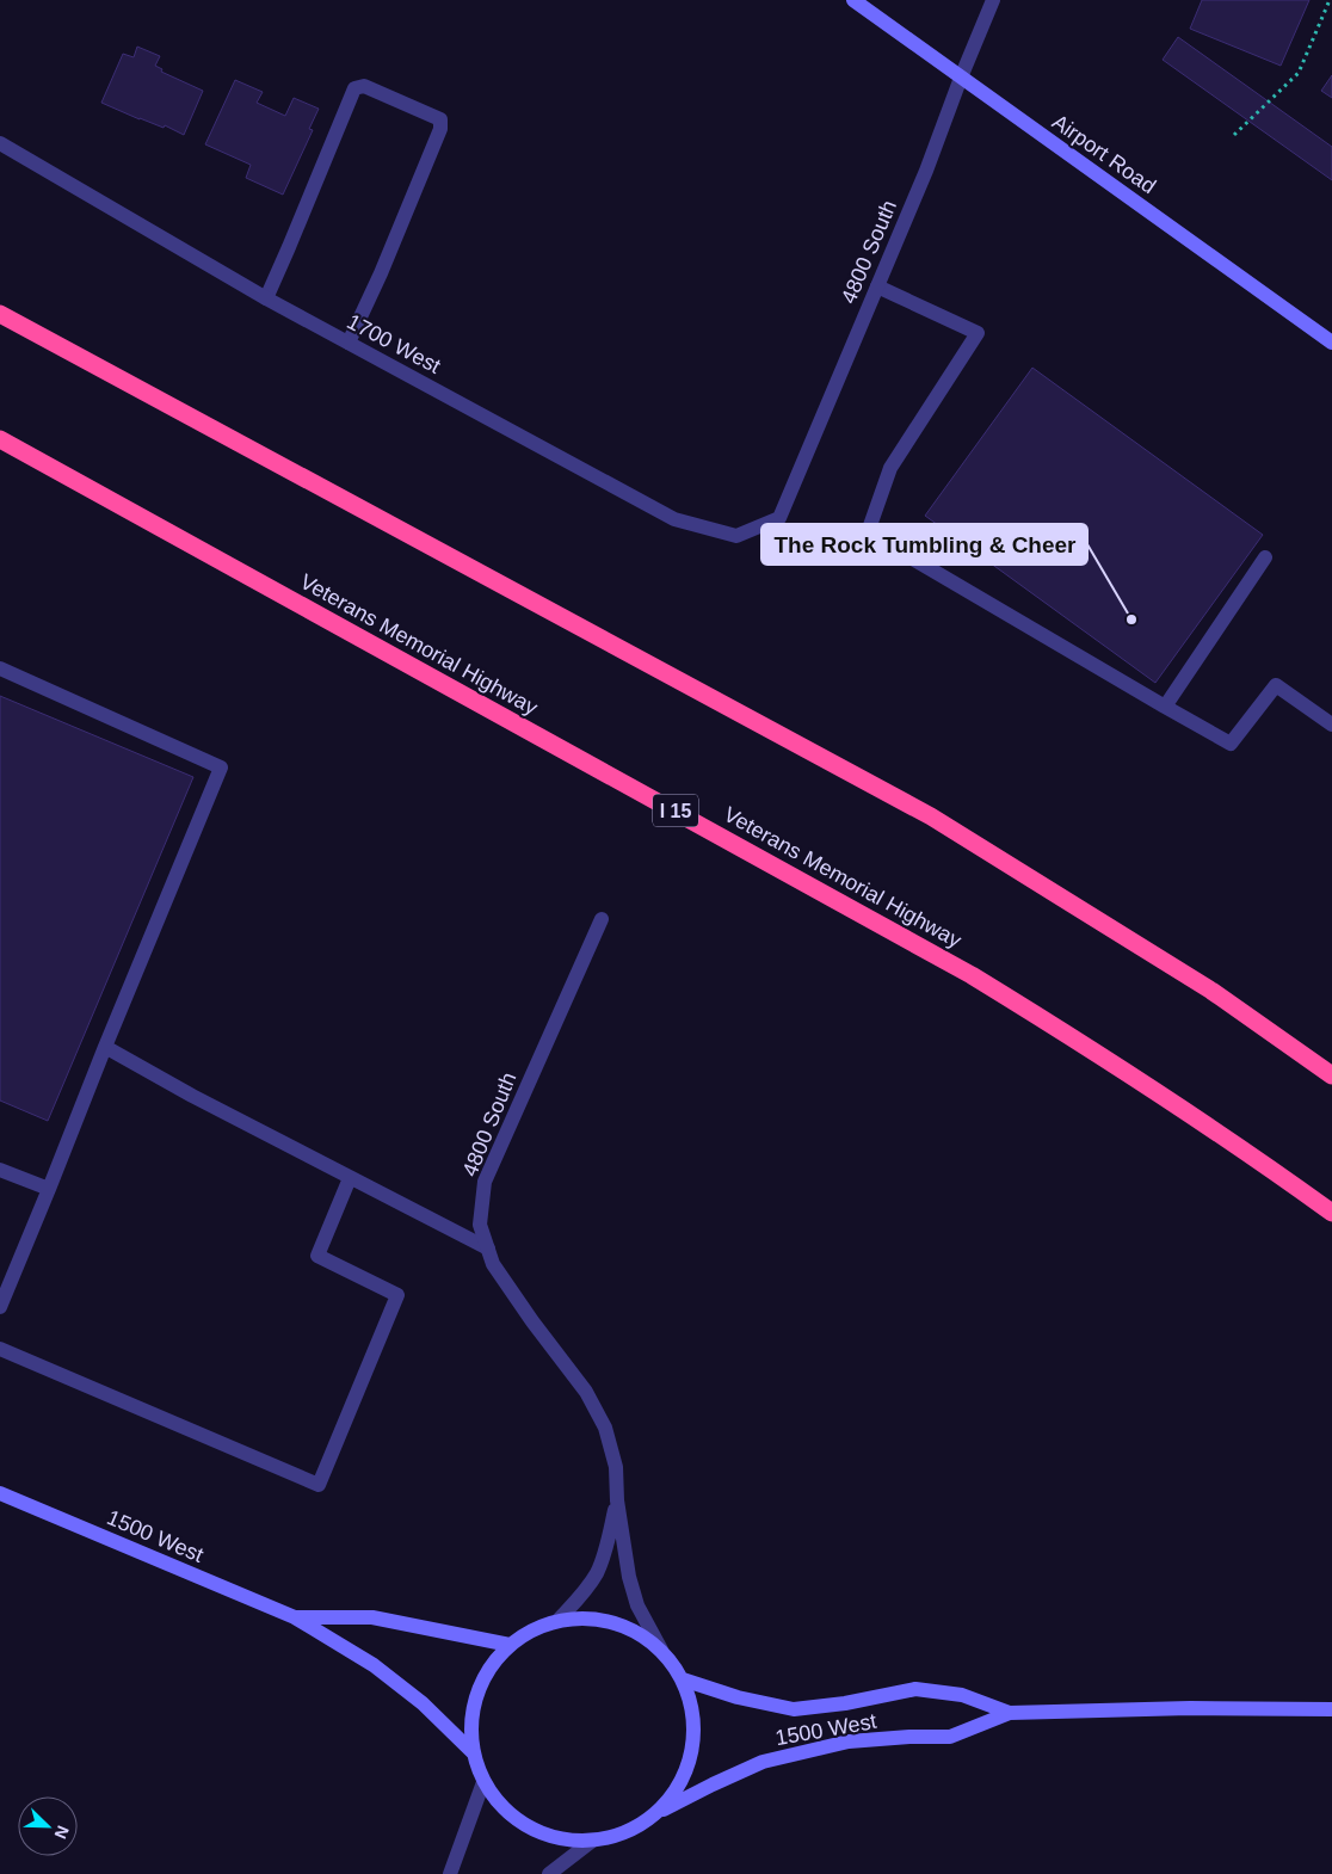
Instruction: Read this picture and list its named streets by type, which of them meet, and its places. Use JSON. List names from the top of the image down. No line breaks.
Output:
{"streets":{"highway":["Veterans Memorial Highway","I 15"],"street":["Airport Road","4800 South","1700 West","1500 West"]},"crossings":[["Airport Road","4800 South"],["4800 South","1700 West"]],"places":["The Rock Tumbling & Cheer"],"north":"bottom right"}
